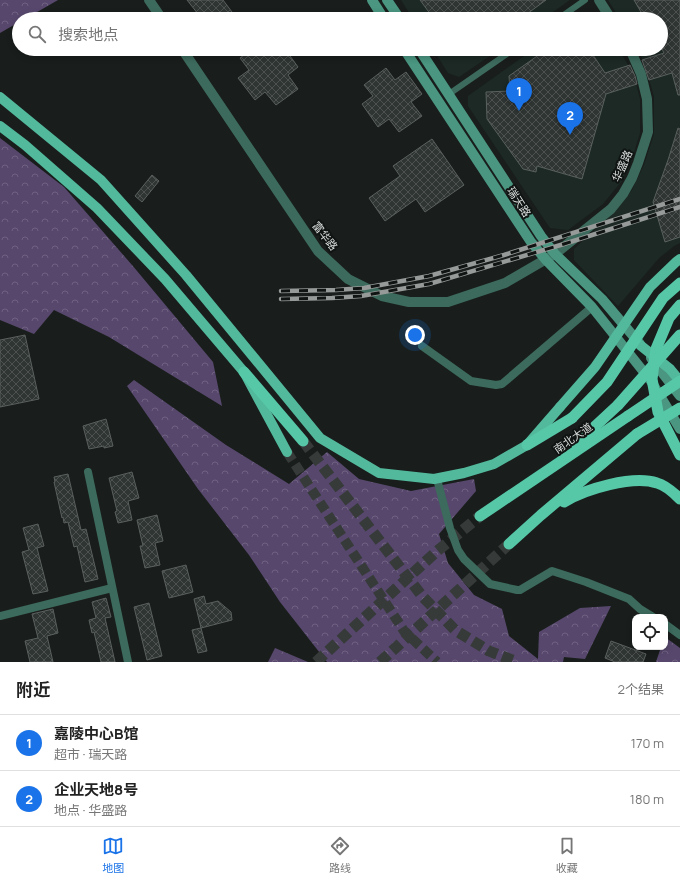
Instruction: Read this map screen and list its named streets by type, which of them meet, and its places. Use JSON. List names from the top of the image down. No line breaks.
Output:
{"streets":{"highway":["南北大道"],"main road":["瑞天路"],"street":["华盛路","富华路"]},"crossings":[["华盛路","瑞天路"],["华盛路","富华路"],["瑞天路","富华路"]],"page":{"search":"搜索地点","pins":["1","2"],"heading":["附近","2个结果"],"list":[{"mark":"1","name":"嘉陵中心B馆","note":"超市 · 瑞天路","value":"170 m"},{"mark":"2","name":"企业天地8号","note":"地点 · 华盛路","value":"180 m"}],"nav":["地图","路线","收藏"]}}
